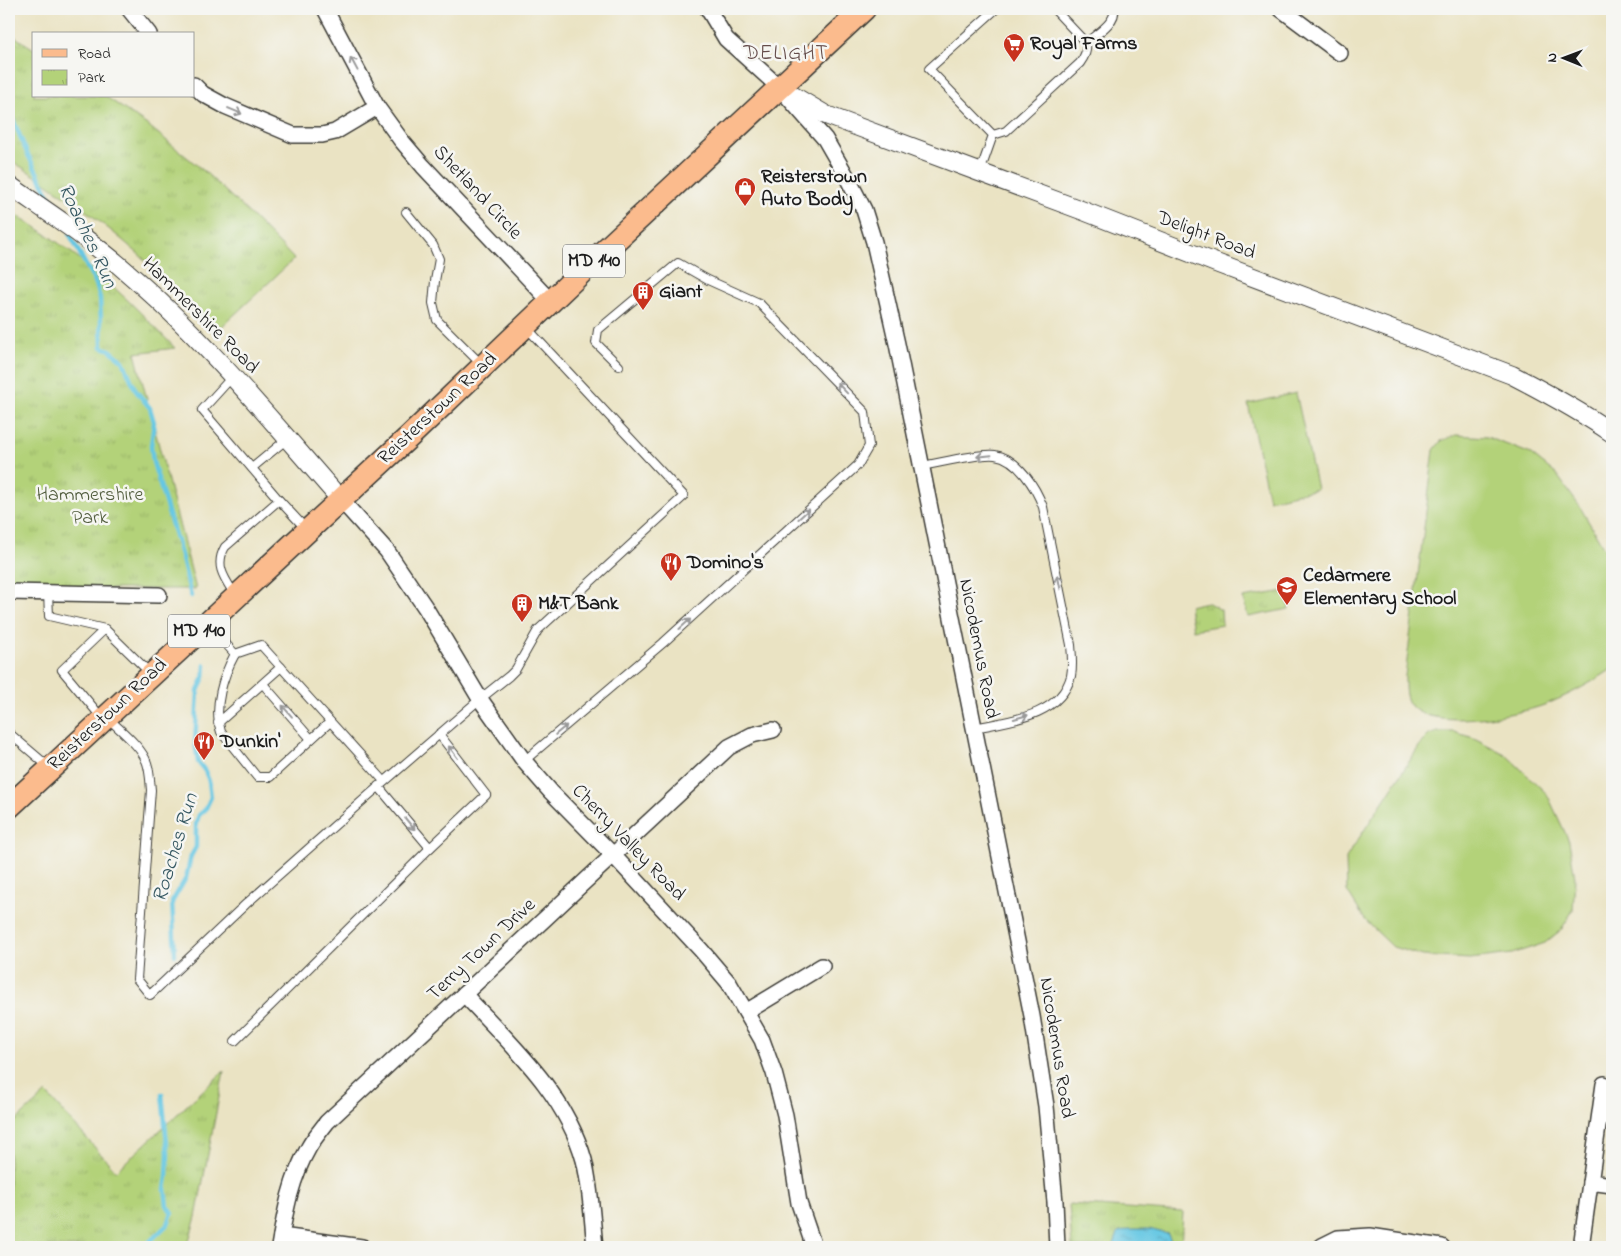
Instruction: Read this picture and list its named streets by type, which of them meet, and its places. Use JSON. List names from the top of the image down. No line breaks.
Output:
{"streets":{"main road":["MD 140","Reisterstown Road"],"street":["Shetland Circle","Delight Road","Hammershire Road","Nicodemus Road","Cherry Valley Road","Terry Town Drive"]},"crossings":[["Shetland Circle","Reisterstown Road"],["Delight Road","Reisterstown Road"],["Delight Road","Nicodemus Road"],["Hammershire Road","Reisterstown Road"],["Hammershire Road","Cherry Valley Road"],["Reisterstown Road","Nicodemus Road"],["Reisterstown Road","Cherry Valley Road"],["Cherry Valley Road","Terry Town Drive"]],"districts":["DELIGHT"],"water":["Roaches Run"],"parks":["Hammershire Park"],"places":{"supermarket":["Royal Farms"],"shop":["Reisterstown Auto Body"],"building":["Giant","M&T Bank"],"restaurant":["Domino's","Dunkin'"],"school or university":["Cedarmere Elementary School"]},"legend":["Road","Park"],"north":"left"}
